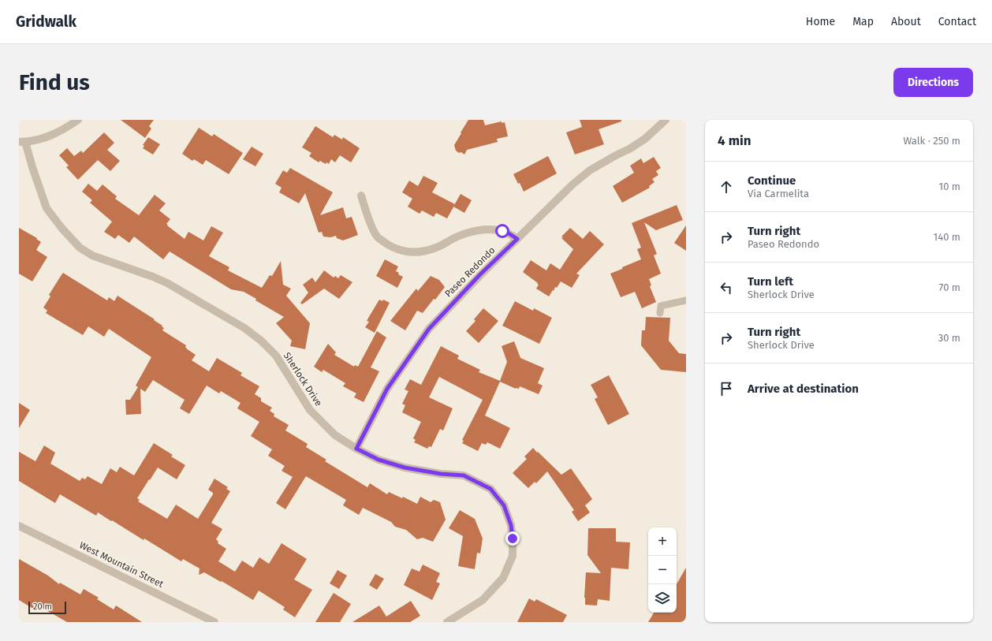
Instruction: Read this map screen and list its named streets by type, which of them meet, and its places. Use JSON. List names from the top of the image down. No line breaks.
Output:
{"streets":{"street":["Paseo Redondo","Sherlock Drive","West Mountain Street"]},"crossings":[["Paseo Redondo","Sherlock Drive"]],"scale_bar":"20 m","page":{"header":"Gridwalk","nav":["Home","Map","About","Contact"],"buttons":"Directions","title":"Find us","heading":["4 min","Walk · 250 m"],"list":[["Continue","Via Carmelita","10 m"],["Turn right","Paseo Redondo","140 m"],["Turn left","Sherlock Drive","70 m"],["Turn right","Sherlock Drive","30 m"],"Arrive at destination"],"map_buttons":["+","−"],"scale":"20 m"}}
